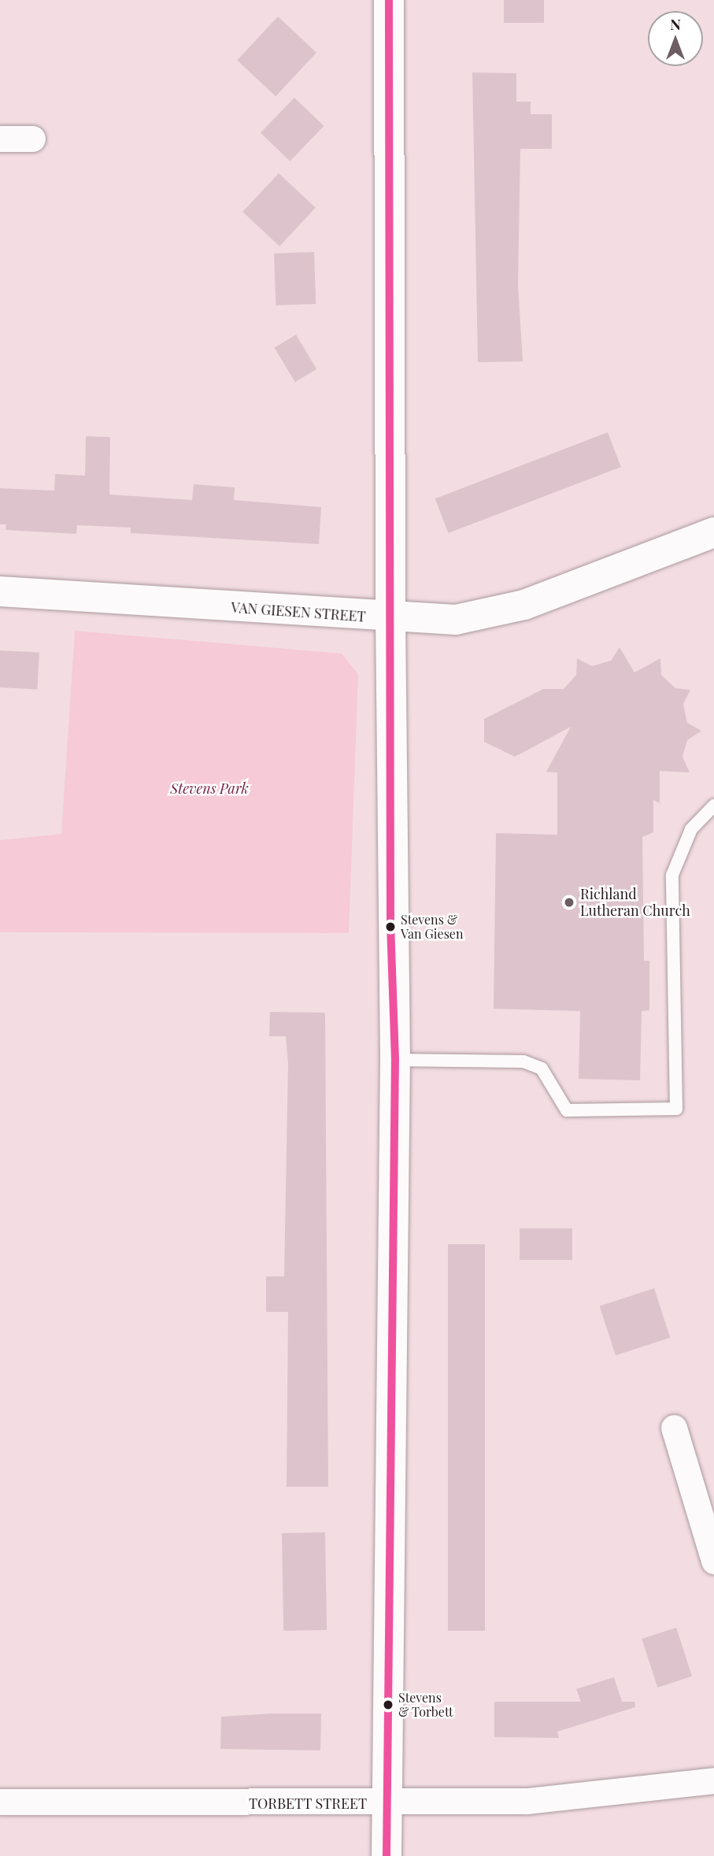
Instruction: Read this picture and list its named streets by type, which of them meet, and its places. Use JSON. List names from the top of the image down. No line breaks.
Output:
{"streets":{"main road":["VAN GIESEN STREET"],"street":["TORBETT STREET"]},"parks":["Stevens Park"],"places":["Richland Lutheran Church","Stevens & Van Giesen","Stevens & Torbett"],"north":"top"}
